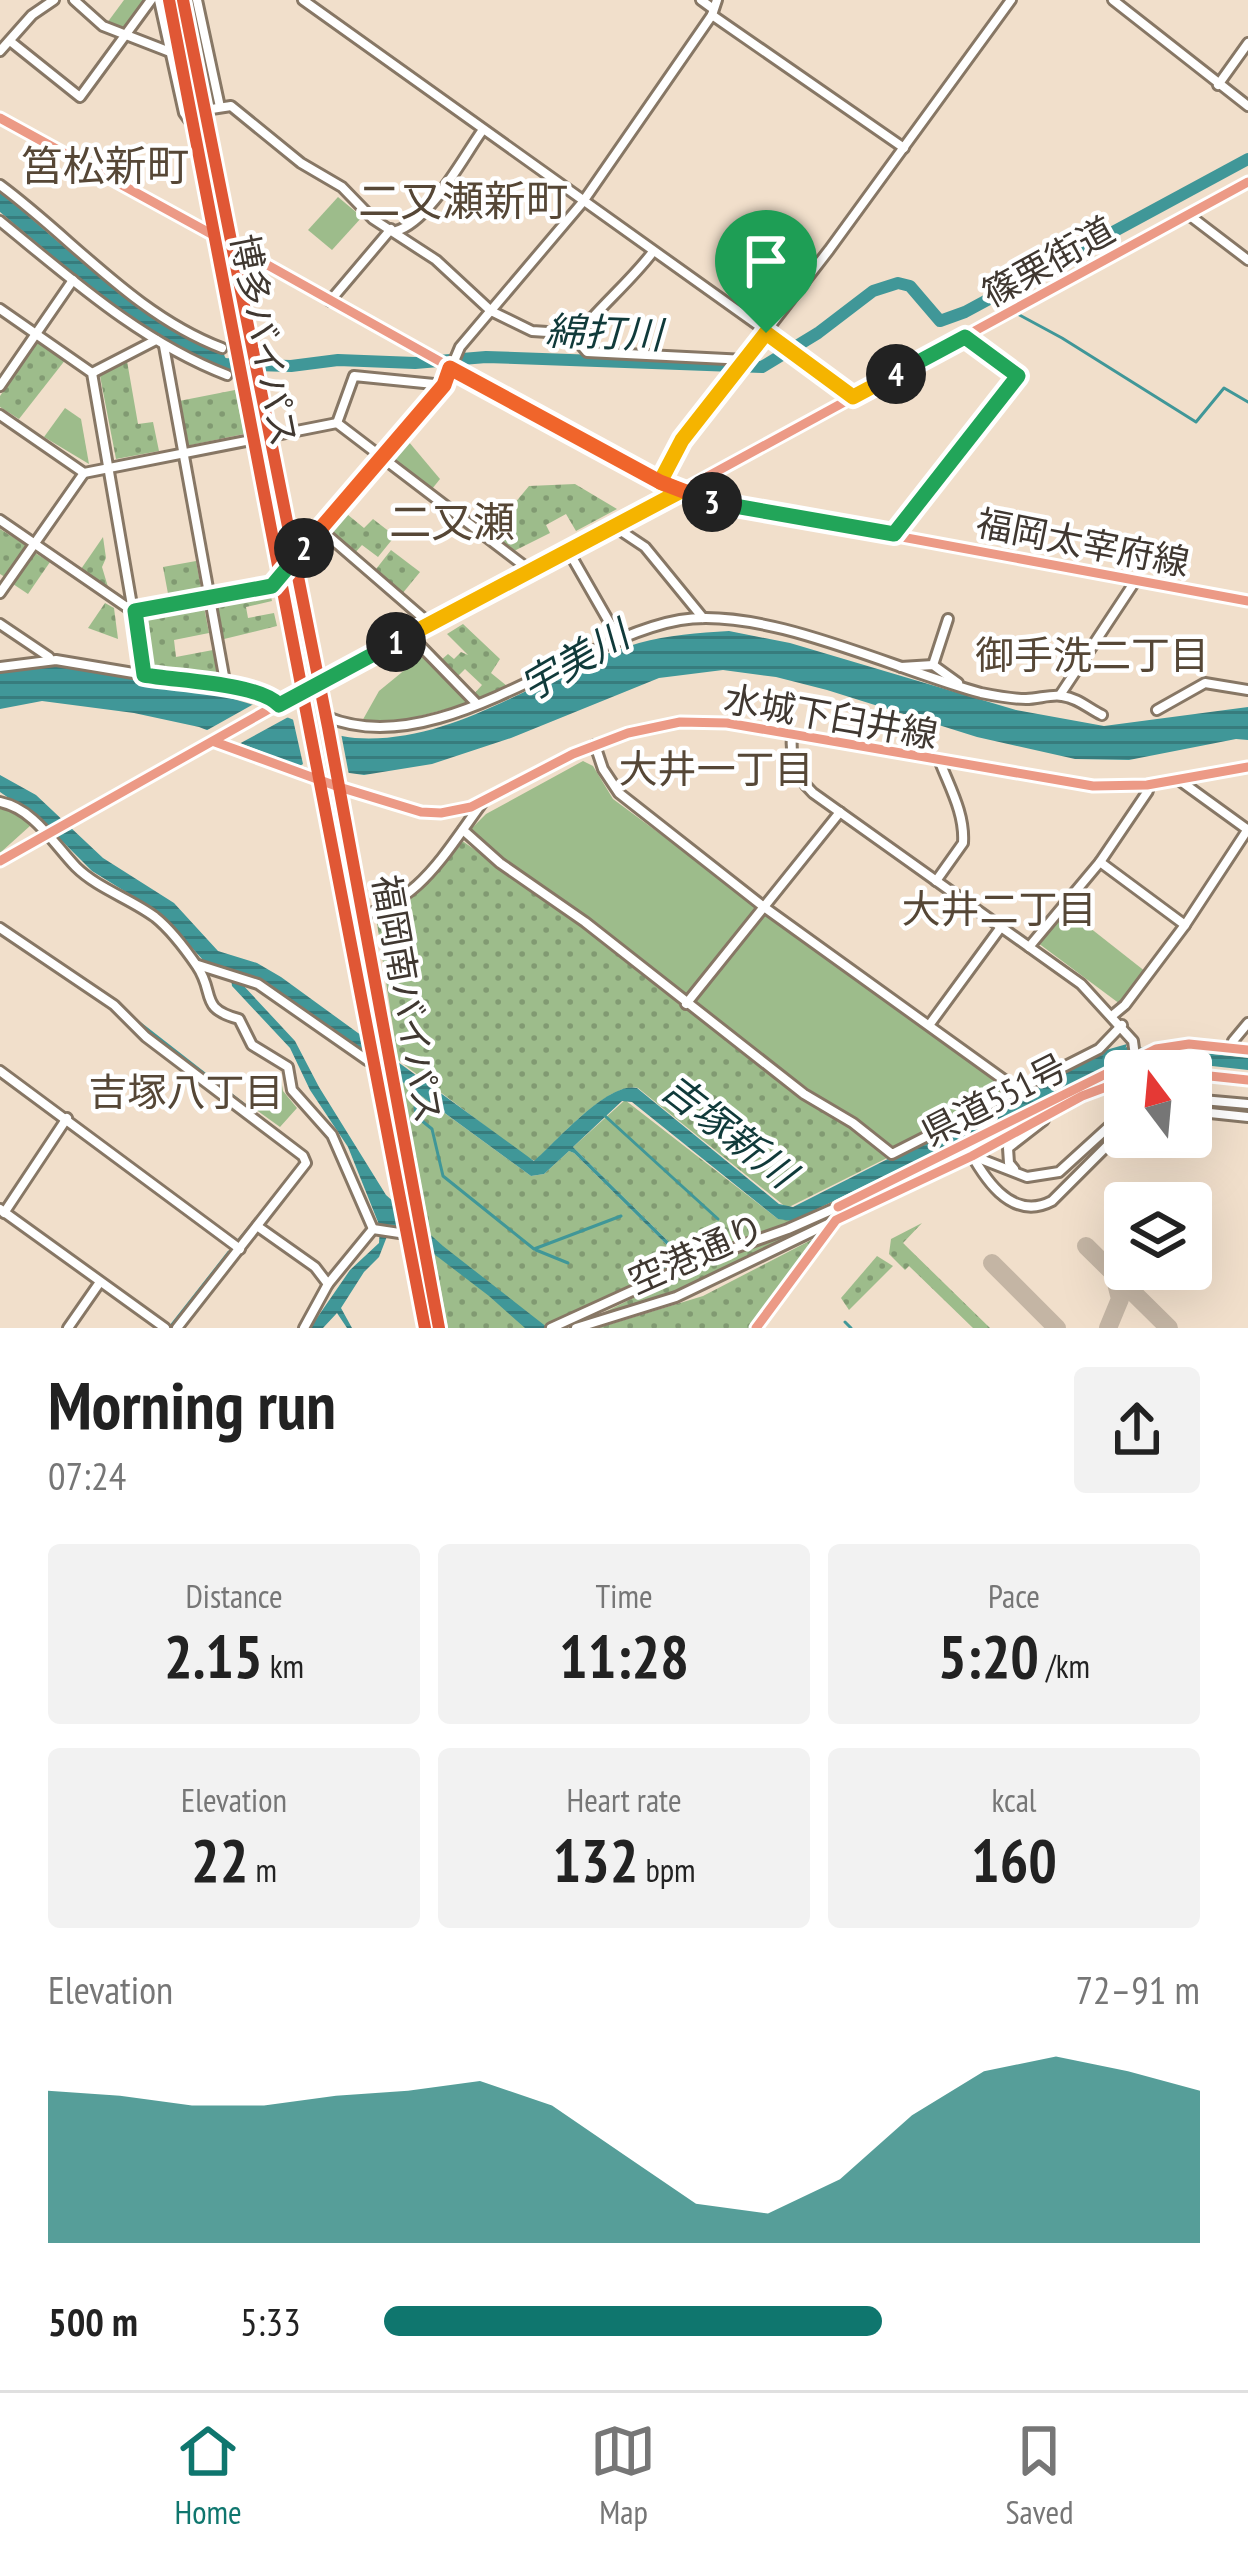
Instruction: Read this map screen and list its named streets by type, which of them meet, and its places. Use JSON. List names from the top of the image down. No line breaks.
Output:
{"streets":{"highway":["博多バイパス","福岡南バイパス"],"main road":["篠栗街道","福岡太宰府線","水城下臼井線","県道551号"],"street":["空港通り"]},"crossings":[["篠栗街道","博多バイパス"],["篠栗街道","福岡太宰府線"],["篠栗街道","水城下臼井線"],["篠栗街道","福岡南バイパス"],["博多バイパス","福岡太宰府線"],["博多バイパス","福岡南バイパス"],["水城下臼井線","福岡南バイパス"]],"districts":["筥松新町","二又瀬新町","二又瀬","御手洗二丁目","大井一丁目","大井二丁目","吉塚八丁目"],"water":["綿打川","宇美川","吉塚新川"],"north":"top","page":{"pins":["4","3","2","1"],"heading":["Morning run","07:24"],"stats":[["Distance","2.15 km"],["Time","11:28"],["Pace","5:20 /km"],["Elevation","22 m"],["Heart rate","132 bpm"],["kcal","160"]],"chart":["Elevation","72–91 m"],"list":[{"name":"500 m","note":"5:33"}],"tabs":["Home","Map","Saved"]}}
